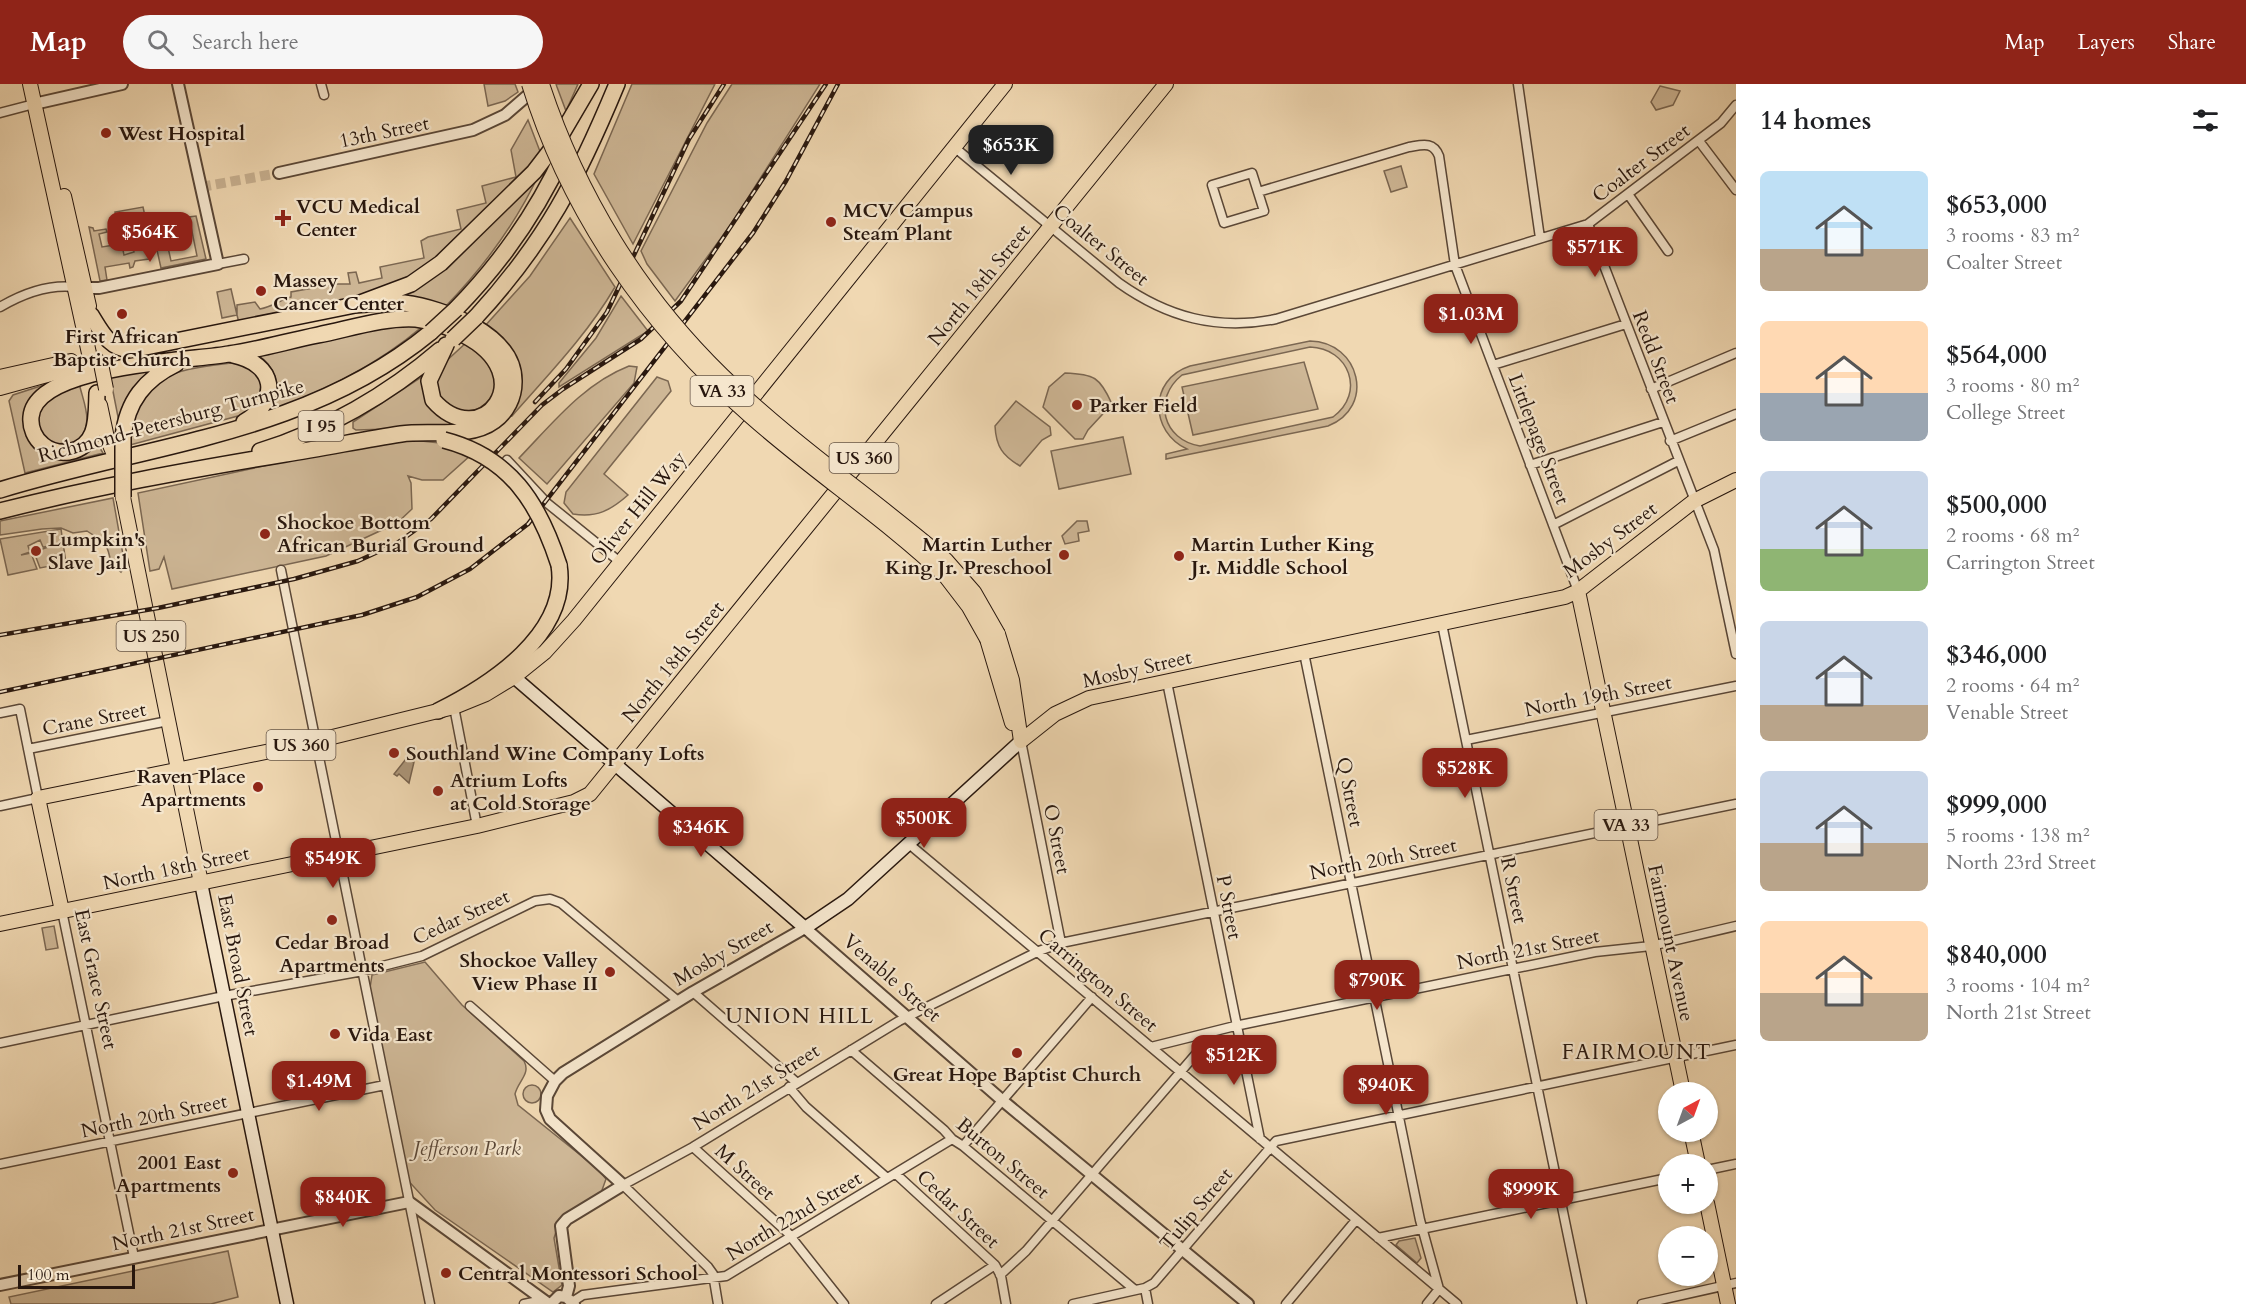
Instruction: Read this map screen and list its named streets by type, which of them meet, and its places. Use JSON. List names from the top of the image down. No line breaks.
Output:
{"streets":{"highway":["Richmond-Petersburg Turnpike","I 95"],"main road":["North 18th Street","VA 33","US 360","Oliver Hill Way","Mosby Street","US 250","Fairmount Avenue","East Broad Street","Venable Street","East Grace Street"],"street":["13th Street","Coalter Street","Redd Street","Littlepage Street","North 19th Street","Crane Street","Q Street","O Street","North 20th Street","R Street","P Street","Cedar Street","North 21st Street","Carrington Street","Burton Street","M Street","Tulip Street","North 22nd Street"]},"crossings":[["13th Street","VA 33"],["Coalter Street","North 18th Street"],["Coalter Street","Redd Street"],["Coalter Street","Littlepage Street"],["Coalter Street","Oliver Hill Way"],["North 18th Street","East Broad Street"],["North 18th Street","Venable Street"],["North 18th Street","East Grace Street"],["Redd Street","Mosby Street"],["VA 33","Mosby Street"],["VA 33","O Street"],["Littlepage Street","Mosby Street"],["Littlepage Street","Fairmount Avenue"],["US 360","Oliver Hill Way"],["US 360","East Broad Street"],["US 360","East Grace Street"],["Oliver Hill Way","East Broad Street"],["Oliver Hill Way","Venable Street"],["Mosby Street","Q Street"],["Mosby Street","O Street"],["Mosby Street","R Street"],["Mosby Street","P Street"],["Mosby Street","Cedar Street"],["Mosby Street","Fairmount Avenue"],["Mosby Street","Venable Street"],["Mosby Street","Carrington Street"],["North 19th Street","R Street"],["North 19th Street","Fairmount Avenue"],["Crane Street","East Broad Street"],["Crane Street","East Grace Street"],["Q Street","North 20th Street"],["Q Street","North 21st Street"],["Q Street","Carrington Street"],["O Street","North 20th Street"],["North 20th Street","R Street"],["North 20th Street","P Street"],["North 20th Street","Fairmount Avenue"],["North 20th Street","North 21st Street"],["North 20th Street","East Broad Street"],["North 20th Street","East Grace Street"],["North 20th Street","Carrington Street"],["R Street","North 21st Street"],["P Street","North 21st Street"],["P Street","Carrington Street"],["Cedar Street","North 21st Street"],["Cedar Street","East Broad Street"],["Cedar Street","North 22nd Street"],["Fairmount Avenue","North 21st Street"],["North 21st Street","East Broad Street"],["North 21st Street","Venable Street"],["North 21st Street","East Grace Street"],["North 21st Street","Carrington Street"],["North 21st Street","Burton Street"],["North 21st Street","M Street"],["North 21st Street","North 22nd Street"],["Venable Street","Tulip Street"],["Carrington Street","Tulip Street"],["Burton Street","North 22nd Street"],["M Street","North 22nd Street"]],"districts":["UNION HILL","FAIRMOUNT"],"parks":["Jefferson Park"],"places":{"other":["West Hospital","MCV Campus Steam Plant","Massey Cancer Center","First African Baptist Church","Parker Field","Shockoe Bottom African Burial Ground","Lumpkin's Slave Jail","Martin Luther King Jr. Preschool","Martin Luther King Jr. Middle School","Southland Wine Company Lofts","Raven Place Apartments","Atrium Lofts at Cold Storage","Cedar Broad Apartments","Shockoe Valley View Phase II","Vida East","Great Hope Baptist Church","2001 East Apartments","Central Montessori School"],"health":["VCU Medical Center"]},"scale_bar":"100 m","north":"top right","page":{"header":"Map","search":"Search here","nav":["Map","Layers","Share"],"heading":"14 homes","price":["$653K","$564K","$571K","$1.03M","$528K","$500K","$346K","$549K","$790K","$512K","$1.49M","$940K","$999K","$840K"],"list":[{"name":"$653,000","note":"3 rooms · 83 m² · Coalter Street"},{"name":"$564,000","note":"3 rooms · 80 m² · College Street"},{"name":"$500,000","note":"2 rooms · 68 m² · Carrington Street"},{"name":"$346,000","note":"2 rooms · 64 m² · Venable Street"},{"name":"$999,000","note":"5 rooms · 138 m² · North 23rd Street"},{"name":"$840,000","note":"3 rooms · 104 m² · North 21st Street"}],"map_buttons":["+","−"],"scale":"100 m"}}
